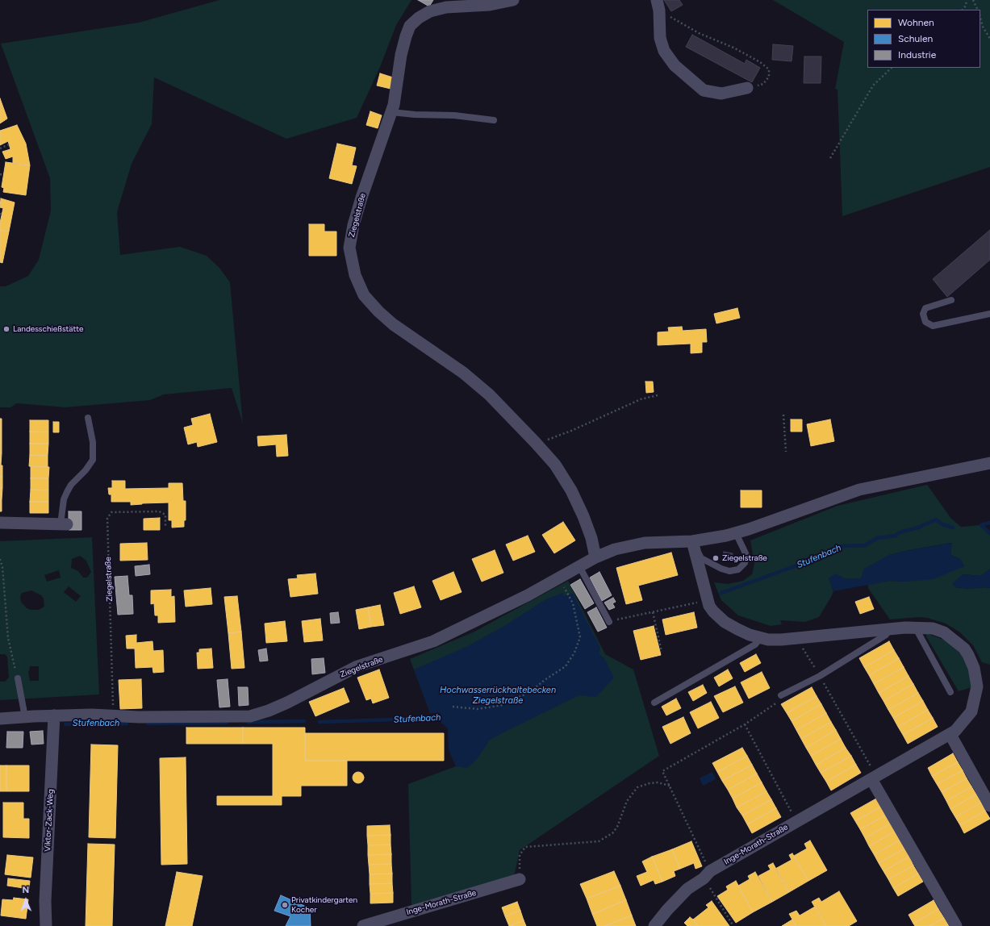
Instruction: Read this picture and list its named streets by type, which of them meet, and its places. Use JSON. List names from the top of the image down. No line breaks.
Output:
{"streets":{"street":["Ziegelstraße","Viktor-Zack-Weg","Inge-Morath-Straße"]},"crossings":[["Ziegelstraße","Viktor-Zack-Weg"],["Ziegelstraße","Inge-Morath-Straße"]],"water":["Stufenbach","Hochwasserrückhaltebecken Ziegelstraße"],"places":["Landesschießstätte","Ziegelstraße","Privatkindergarten Kocher"],"legend":["Wohnen","Schulen","Industrie"],"north":"top"}
